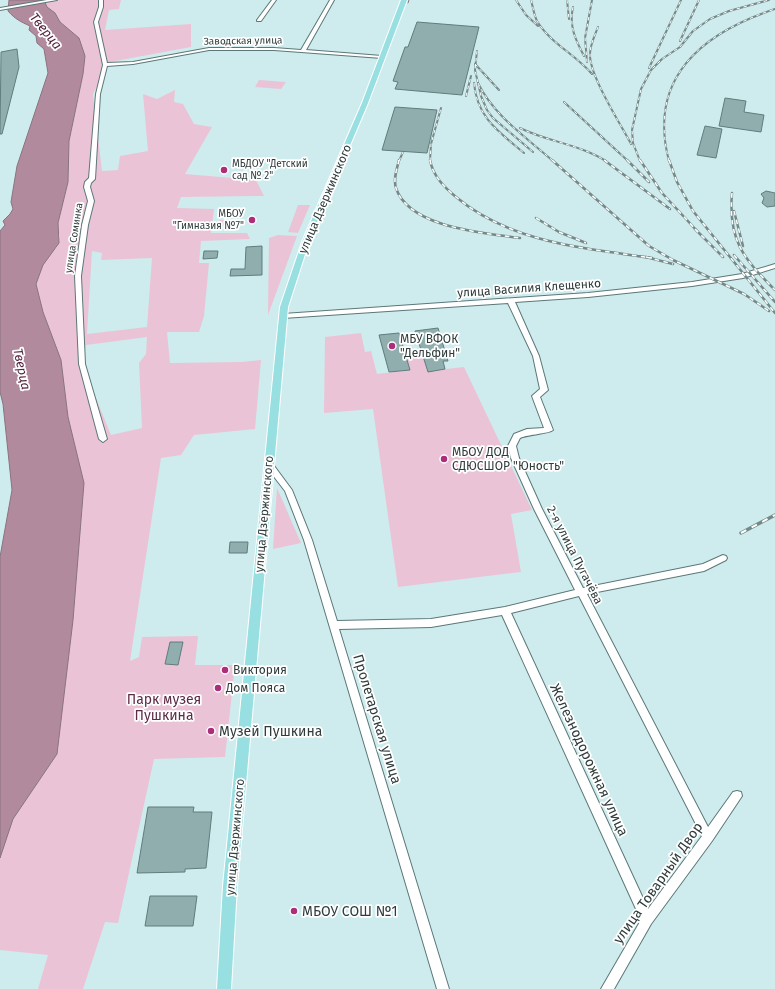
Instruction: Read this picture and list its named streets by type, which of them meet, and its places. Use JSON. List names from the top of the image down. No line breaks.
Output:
{"streets":{"main road":["улица Дзержинского"],"street":["Заводская улица","улица Соминка","улица Василия Клещенко","2-я улица Пугачёва","Пролетарская улица","Железнодорожная улица","улица Товарный Двор"]},"crossings":[["Заводская улица","улица Дзержинского"],["Заводская улица","улица Соминка"],["улица Дзержинского","улица Василия Клещенко"],["улица Дзержинского","Пролетарская улица"],["улица Василия Клещенко","2-я улица Пугачёва"],["2-я улица Пугачёва","улица Товарный Двор"],["Железнодорожная улица","улица Товарный Двор"]],"water":["Тверца"],"parks":["Парк музея Пушкина"],"places":["МБДОУ \"Детский сад № 2\"","МБОУ \"Гимназия №7\"","МБУ ВФОК \"Дельфин\"","МБОУ ДОД СДЮСШОР \"Юность\"","Виктория","Дом Пояса","Музей Пушкина","МБОУ СОШ №1"]}
